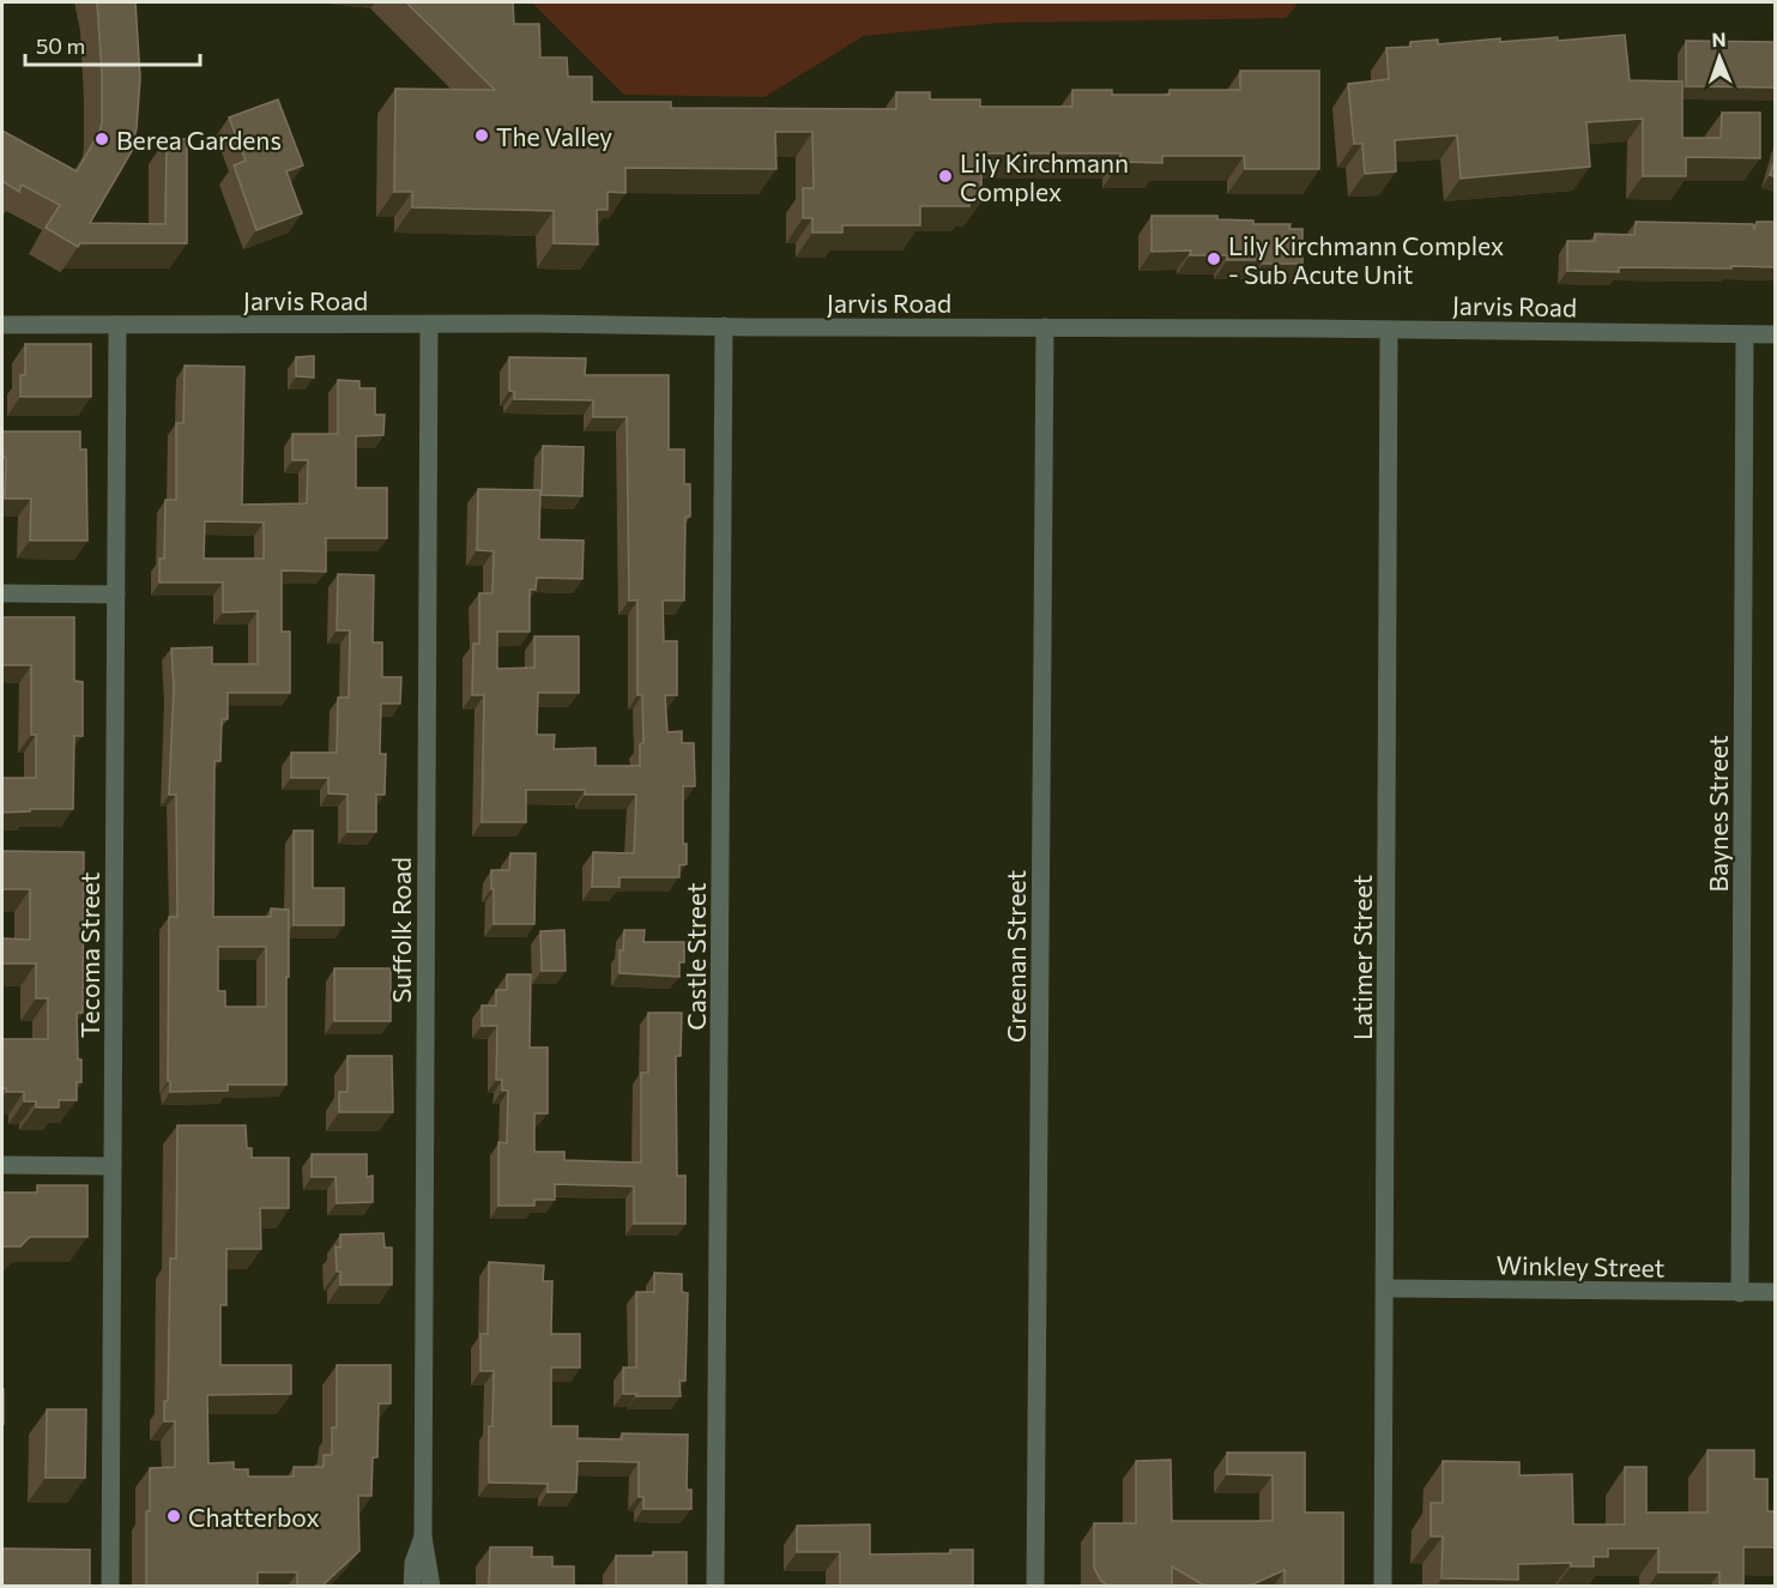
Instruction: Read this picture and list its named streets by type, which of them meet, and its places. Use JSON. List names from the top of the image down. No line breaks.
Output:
{"streets":{"street":["Jarvis Road","Baynes Street","Suffolk Road","Tecoma Street","Castle Street","Greenan Street","Latimer Street","Winkley Street"]},"crossings":[["Jarvis Road","Baynes Street"],["Jarvis Road","Suffolk Road"],["Jarvis Road","Tecoma Street"],["Jarvis Road","Castle Street"],["Jarvis Road","Greenan Street"],["Jarvis Road","Latimer Street"],["Baynes Street","Winkley Street"],["Latimer Street","Winkley Street"]],"places":["The Valley","Berea Gardens","Lily Kirchmann Complex","Lily Kirchmann Complex - Sub Acute Unit","Chatterbox"],"scale_bar":"50 m","north":"top"}
